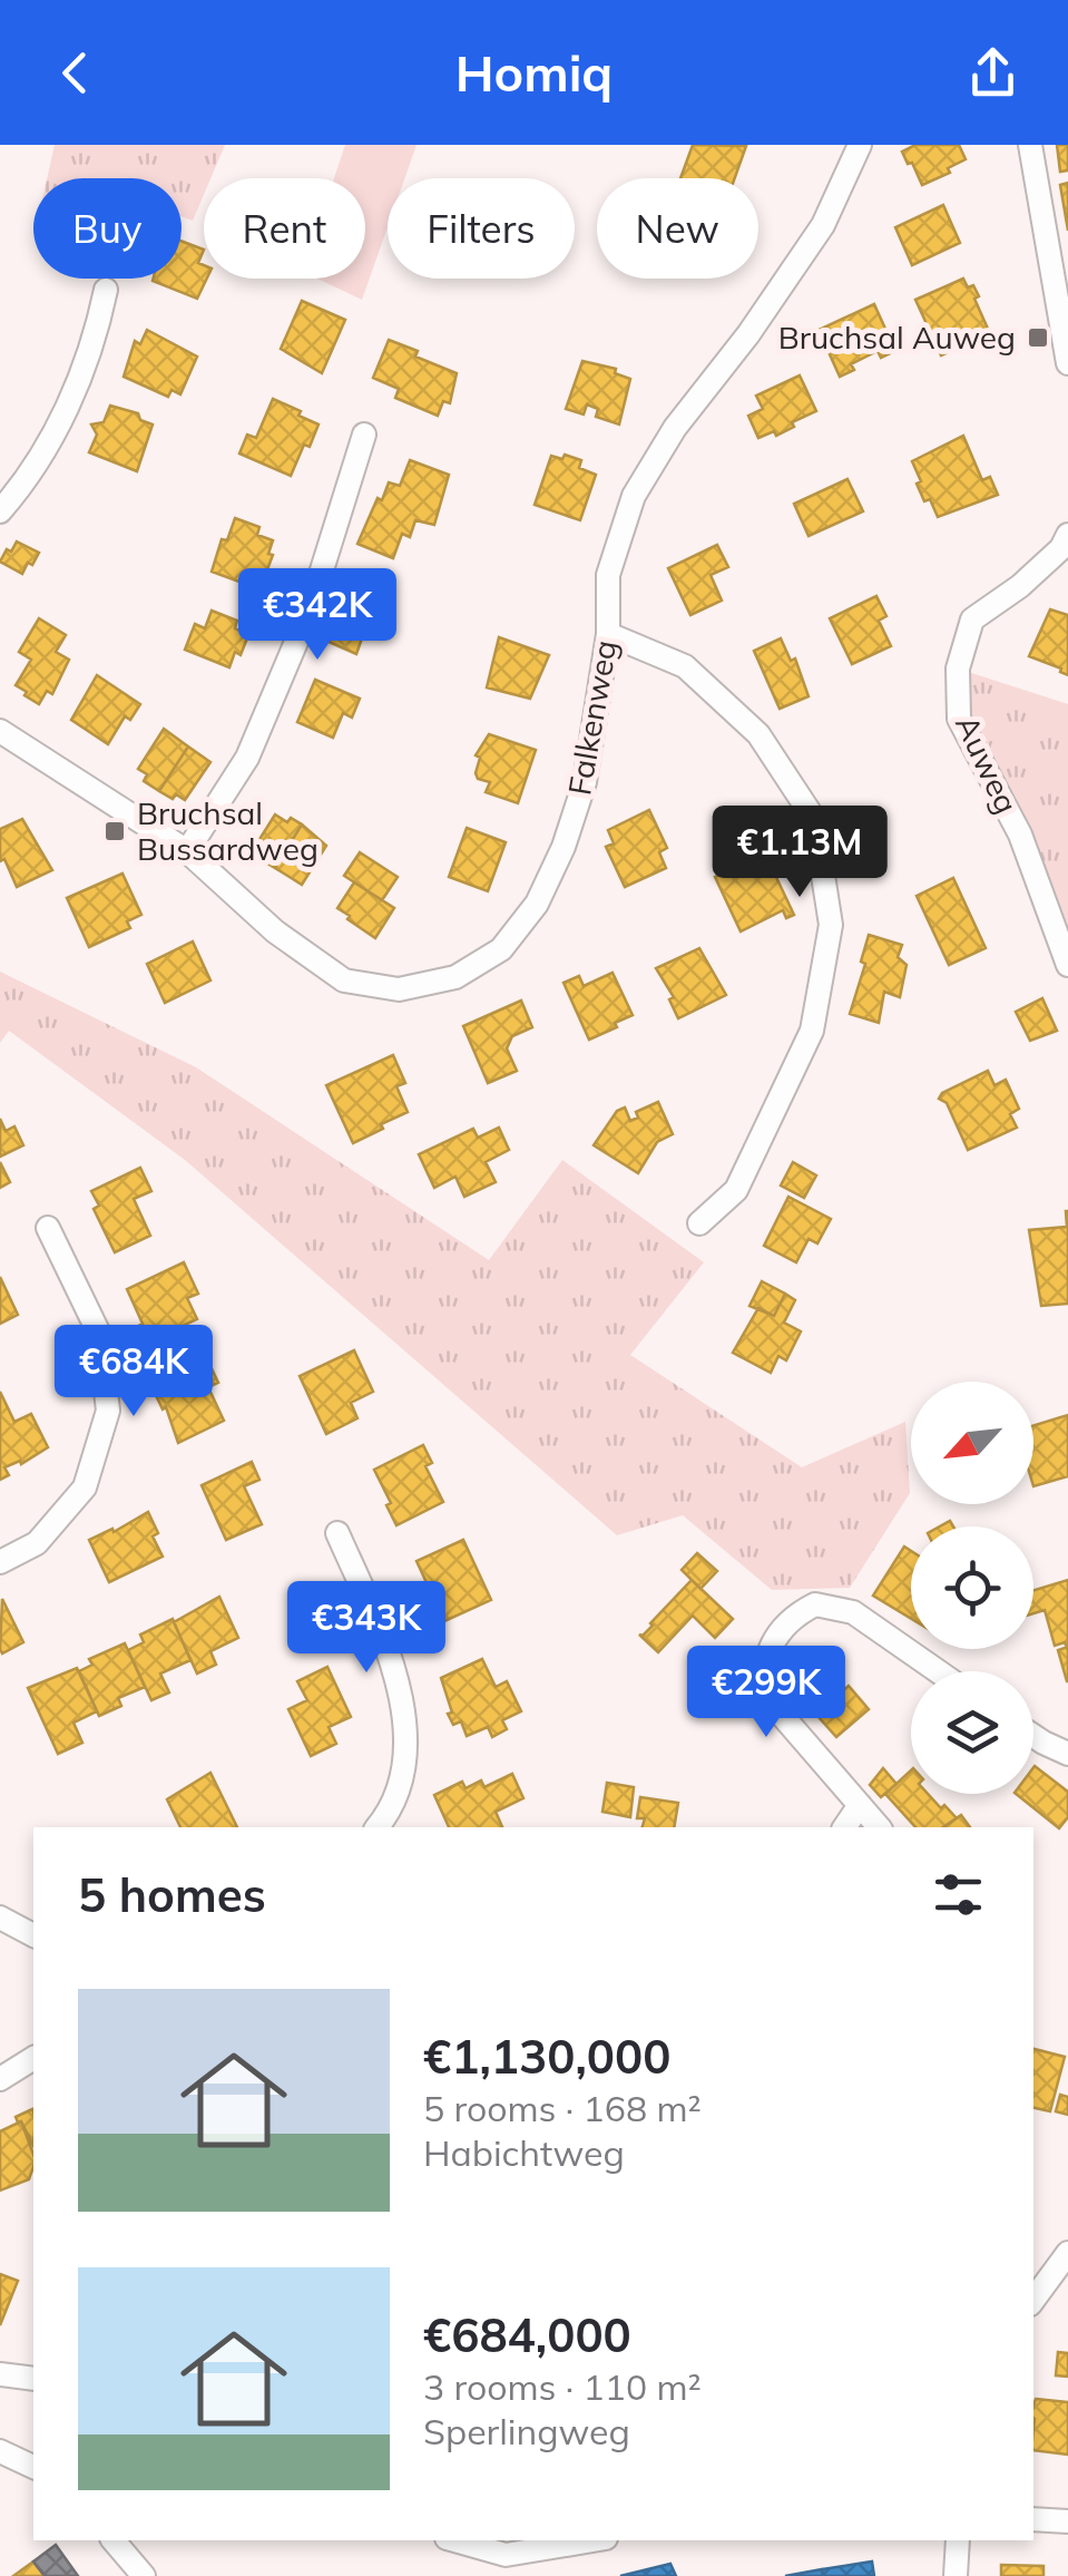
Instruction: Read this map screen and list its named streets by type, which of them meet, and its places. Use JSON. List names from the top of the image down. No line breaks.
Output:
{"streets":{"street":["Falkenweg","Auweg"]},"places":{"transit":["Bruchsal Auweg","Bruchsal Bussardweg"]},"north":"bottom left","page":{"header":"Homiq","chip":["Buy","Rent","Filters","New"],"price":["€342K","€1.13M","€684K","€343K","€299K"],"heading":"5 homes","list":[{"name":"€1,130,000","note":"5 rooms · 168 m² · Habichtweg"},{"name":"€684,000","note":"3 rooms · 110 m² · Sperlingweg"}]}}
